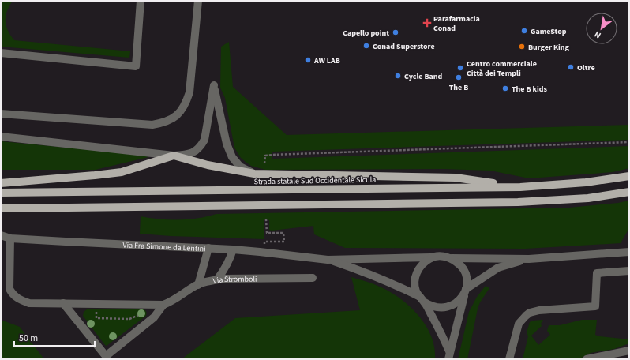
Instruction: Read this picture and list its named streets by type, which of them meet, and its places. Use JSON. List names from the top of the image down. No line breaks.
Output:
{"streets":{"main road":["Strada statale Sud Occidentale Sicula"],"street":["Via Fra Simone da Lentini","Via Stromboli"]},"crossings":[["Via Fra Simone da Lentini","Via Stromboli"]],"places":{"health":["Parafarmacia Conad"],"other":["GameStop","Capello point","Conad Superstore","Burger King","AW LAB","Oltre","Centro commerciale Città dei Templi","Cycle Band","The B","The B kids"]},"scale_bar":"50 m","north":"bottom left"}
